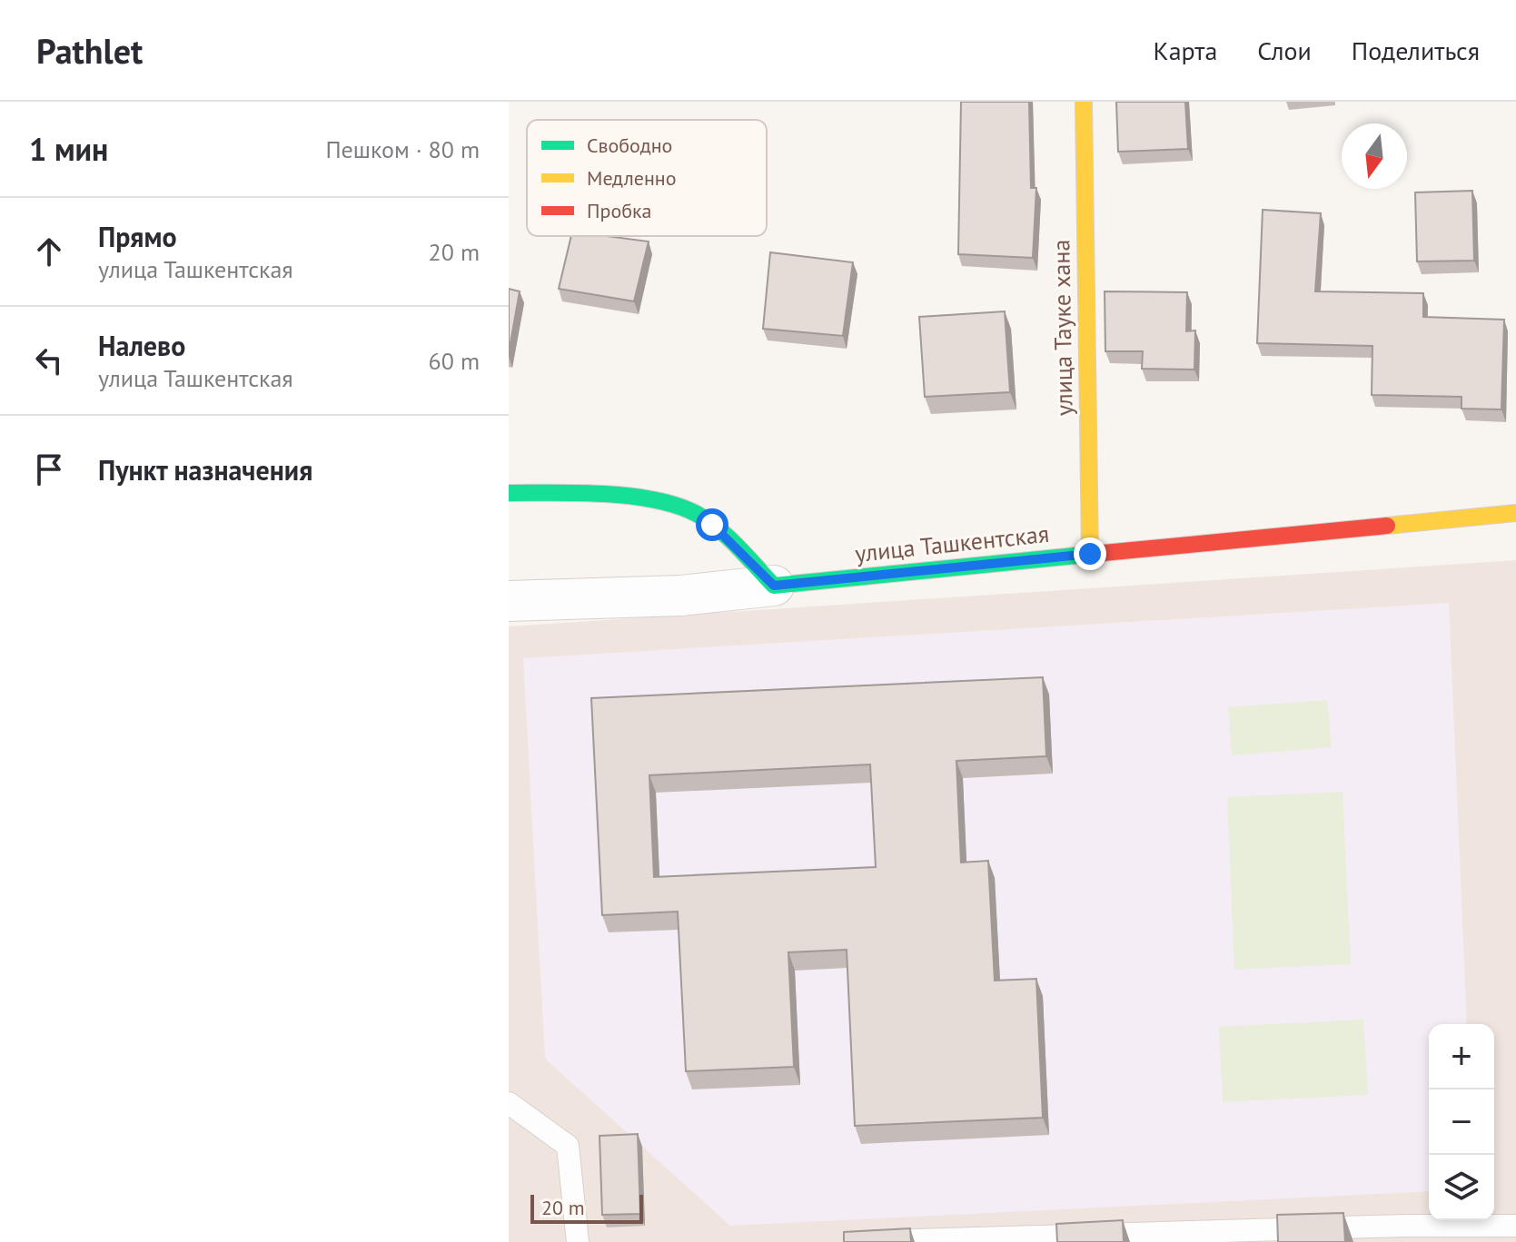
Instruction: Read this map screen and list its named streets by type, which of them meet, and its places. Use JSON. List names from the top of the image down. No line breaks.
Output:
{"streets":{"street":["улица Тауке хана","улица Ташкентская"]},"crossings":[["улица Тауке хана","улица Ташкентская"]],"legend":["Свободно","Медленно","Пробка"],"scale_bar":"20 m","north":"bottom","page":{"header":"Pathlet","nav":["Карта","Слои","Поделиться"],"heading":["1 мин","Пешком · 80 m"],"list":[["Прямо","улица Ташкентская","20 m"],["Налево","улица Ташкентская","60 m"],"Пункт назначения"],"map_buttons":["+","−"],"scale":"20 m"}}
